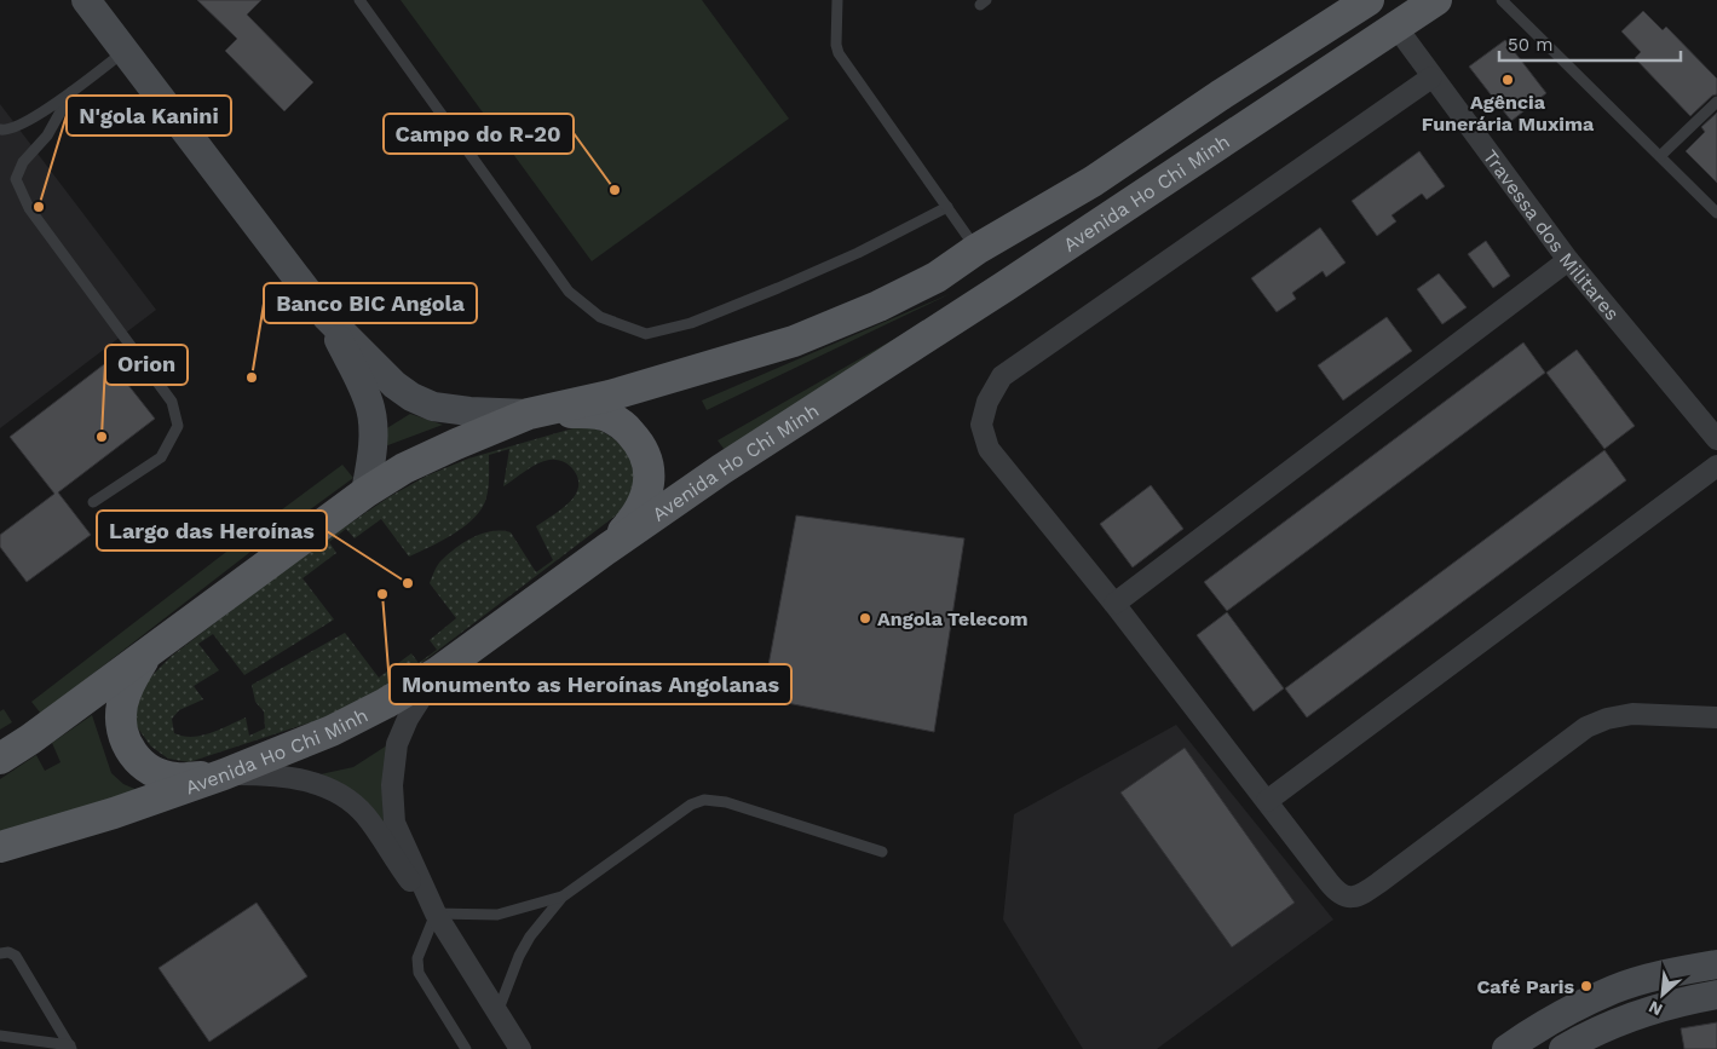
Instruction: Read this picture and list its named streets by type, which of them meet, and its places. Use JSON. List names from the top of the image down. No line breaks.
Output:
{"streets":{"main road":["Avenida Ho Chi Minh"],"street":["Travessa dos Militares"]},"crossings":[["Avenida Ho Chi Minh","Travessa dos Militares"]],"places":["Agência Funerária Muxima","Campo do R-20","N'gola Kanini","Banco BIC Angola","Orion","Largo das Heroínas","Monumento as Heroínas Angolanas","Angola Telecom","Café Paris"],"scale_bar":"50 m","north":"bottom left"}
